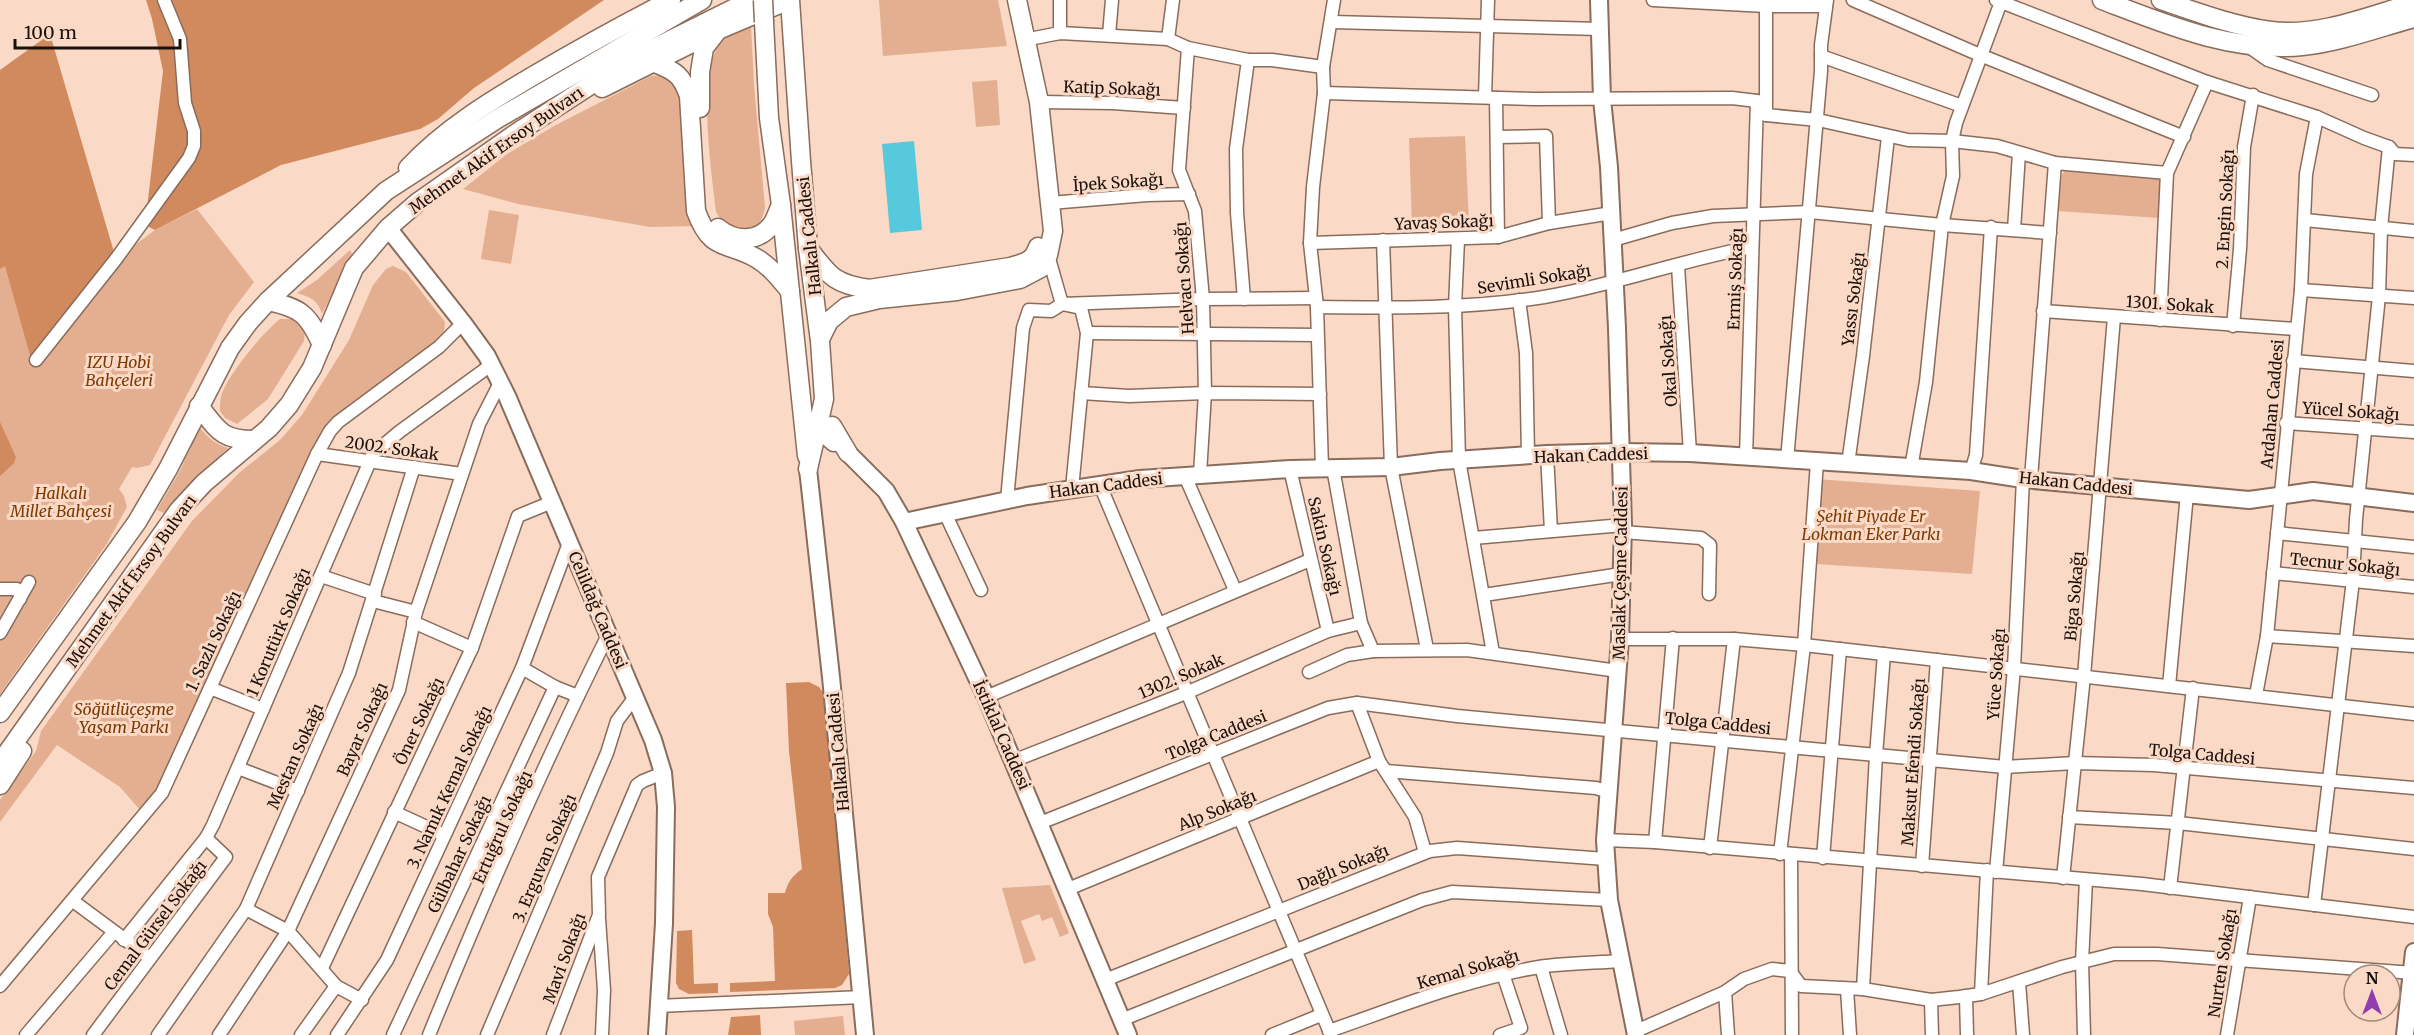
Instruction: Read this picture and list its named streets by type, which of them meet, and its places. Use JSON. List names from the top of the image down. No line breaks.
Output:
{"streets":{"main road":["Mehmet Akif Ersoy Bulvarı","Halkalı Caddesi"],"street":["Katip Sokağı","İpek Sokağı","2. Engin Sokağı","Yavaş Sokağı","Helvacı Sokağı","Sevimli Sokağı","Ermiş Sokağı","Yassı Sokağı","1301. Sokak","Okal Sokağı","Ardahan Caddesi","Yücel Sokağı","2002. Sokak","Hakan Caddesi","Sakin Sokağı","Tecnur Sokağı","Maslak Çeşme Caddesi","Biga Sokağı","Celildağ Caddesi","1 Korutürk Sokağı","1. Sazlı Sokağı","Yüce Sokağı","1302. Sokak","Öner Sokağı","Tolga Caddesi","Bayar Sokağı","İstiklal Caddesi","Mestan Sokağı","Maksut Efendi Sokağı","3. Namık Kemal Sokağı","Alp Sokağı","Ertuğrul Sokağı","Gülbahar Sokağı","3. Erguvan Sokağı","Dağlı Sokağı","Cemal Gürsel Sokağı","Mavi Sokağı","Nurten Sokağı","Kemal Sokağı"]},"crossings":[["Katip Sokağı","Helvacı Sokağı"],["Mehmet Akif Ersoy Bulvarı","Celildağ Caddesi"],["İpek Sokağı","Helvacı Sokağı"],["2. Engin Sokağı","1301. Sokak"],["Yavaş Sokağı","Maslak Çeşme Caddesi"],["Helvacı Sokağı","Sevimli Sokağı"],["Helvacı Sokağı","Hakan Caddesi"],["Sevimli Sokağı","Ermiş Sokağı"],["Sevimli Sokağı","Okal Sokağı"],["Sevimli Sokağı","Hakan Caddesi"],["Sevimli Sokağı","Maslak Çeşme Caddesi"],["Ermiş Sokağı","Hakan Caddesi"],["Yassı Sokağı","Hakan Caddesi"],["1301. Sokak","Ardahan Caddesi"],["1301. Sokak","Biga Sokağı"],["1301. Sokak","Yüce Sokağı"],["Okal Sokağı","Hakan Caddesi"],["Ardahan Caddesi","Yücel Sokağı"],["Ardahan Caddesi","Hakan Caddesi"],["Ardahan Caddesi","Tecnur Sokağı"],["2002. Sokak","1 Korutürk Sokağı"],["2002. Sokak","1. Sazlı Sokağı"],["2002. Sokak","Bayar Sokağı"],["2002. Sokak","Mestan Sokağı"],["Hakan Caddesi","Sakin Sokağı"],["Hakan Caddesi","Maslak Çeşme Caddesi"],["Hakan Caddesi","Biga Sokağı"],["Hakan Caddesi","Yüce Sokağı"],["Hakan Caddesi","İstiklal Caddesi"],["Sakin Sokağı","1302. Sokak"],["Maslak Çeşme Caddesi","Tolga Caddesi"],["Maslak Çeşme Caddesi","Alp Sokağı"],["Maslak Çeşme Caddesi","Dağlı Sokağı"],["Maslak Çeşme Caddesi","Kemal Sokağı"],["Biga Sokağı","Tolga Caddesi"],["Celildağ Caddesi","1 Korutürk Sokağı"],["Celildağ Caddesi","1. Sazlı Sokağı"],["Celildağ Caddesi","Öner Sokağı"],["Celildağ Caddesi","Bayar Sokağı"],["Celildağ Caddesi","3. Namık Kemal Sokağı"],["Celildağ Caddesi","Ertuğrul Sokağı"],["Celildağ Caddesi","3. Erguvan Sokağı"],["Celildağ Caddesi","Mavi Sokağı"],["1 Korutürk Sokağı","Cemal Gürsel Sokağı"],["Yüce Sokağı","Tolga Caddesi"],["1302. Sokak","İstiklal Caddesi"],["Tolga Caddesi","İstiklal Caddesi"],["Tolga Caddesi","Maksut Efendi Sokağı"],["İstiklal Caddesi","Alp Sokağı"],["İstiklal Caddesi","Dağlı Sokağı"]],"parks":["IZU Hobi Bahçeleri","Halkalı Millet Bahçesi","Şehit Piyade Er Lokman Eker Parkı","Söğütlüçeşme Yaşam Parkı"],"scale_bar":"100 m","north":"top"}
